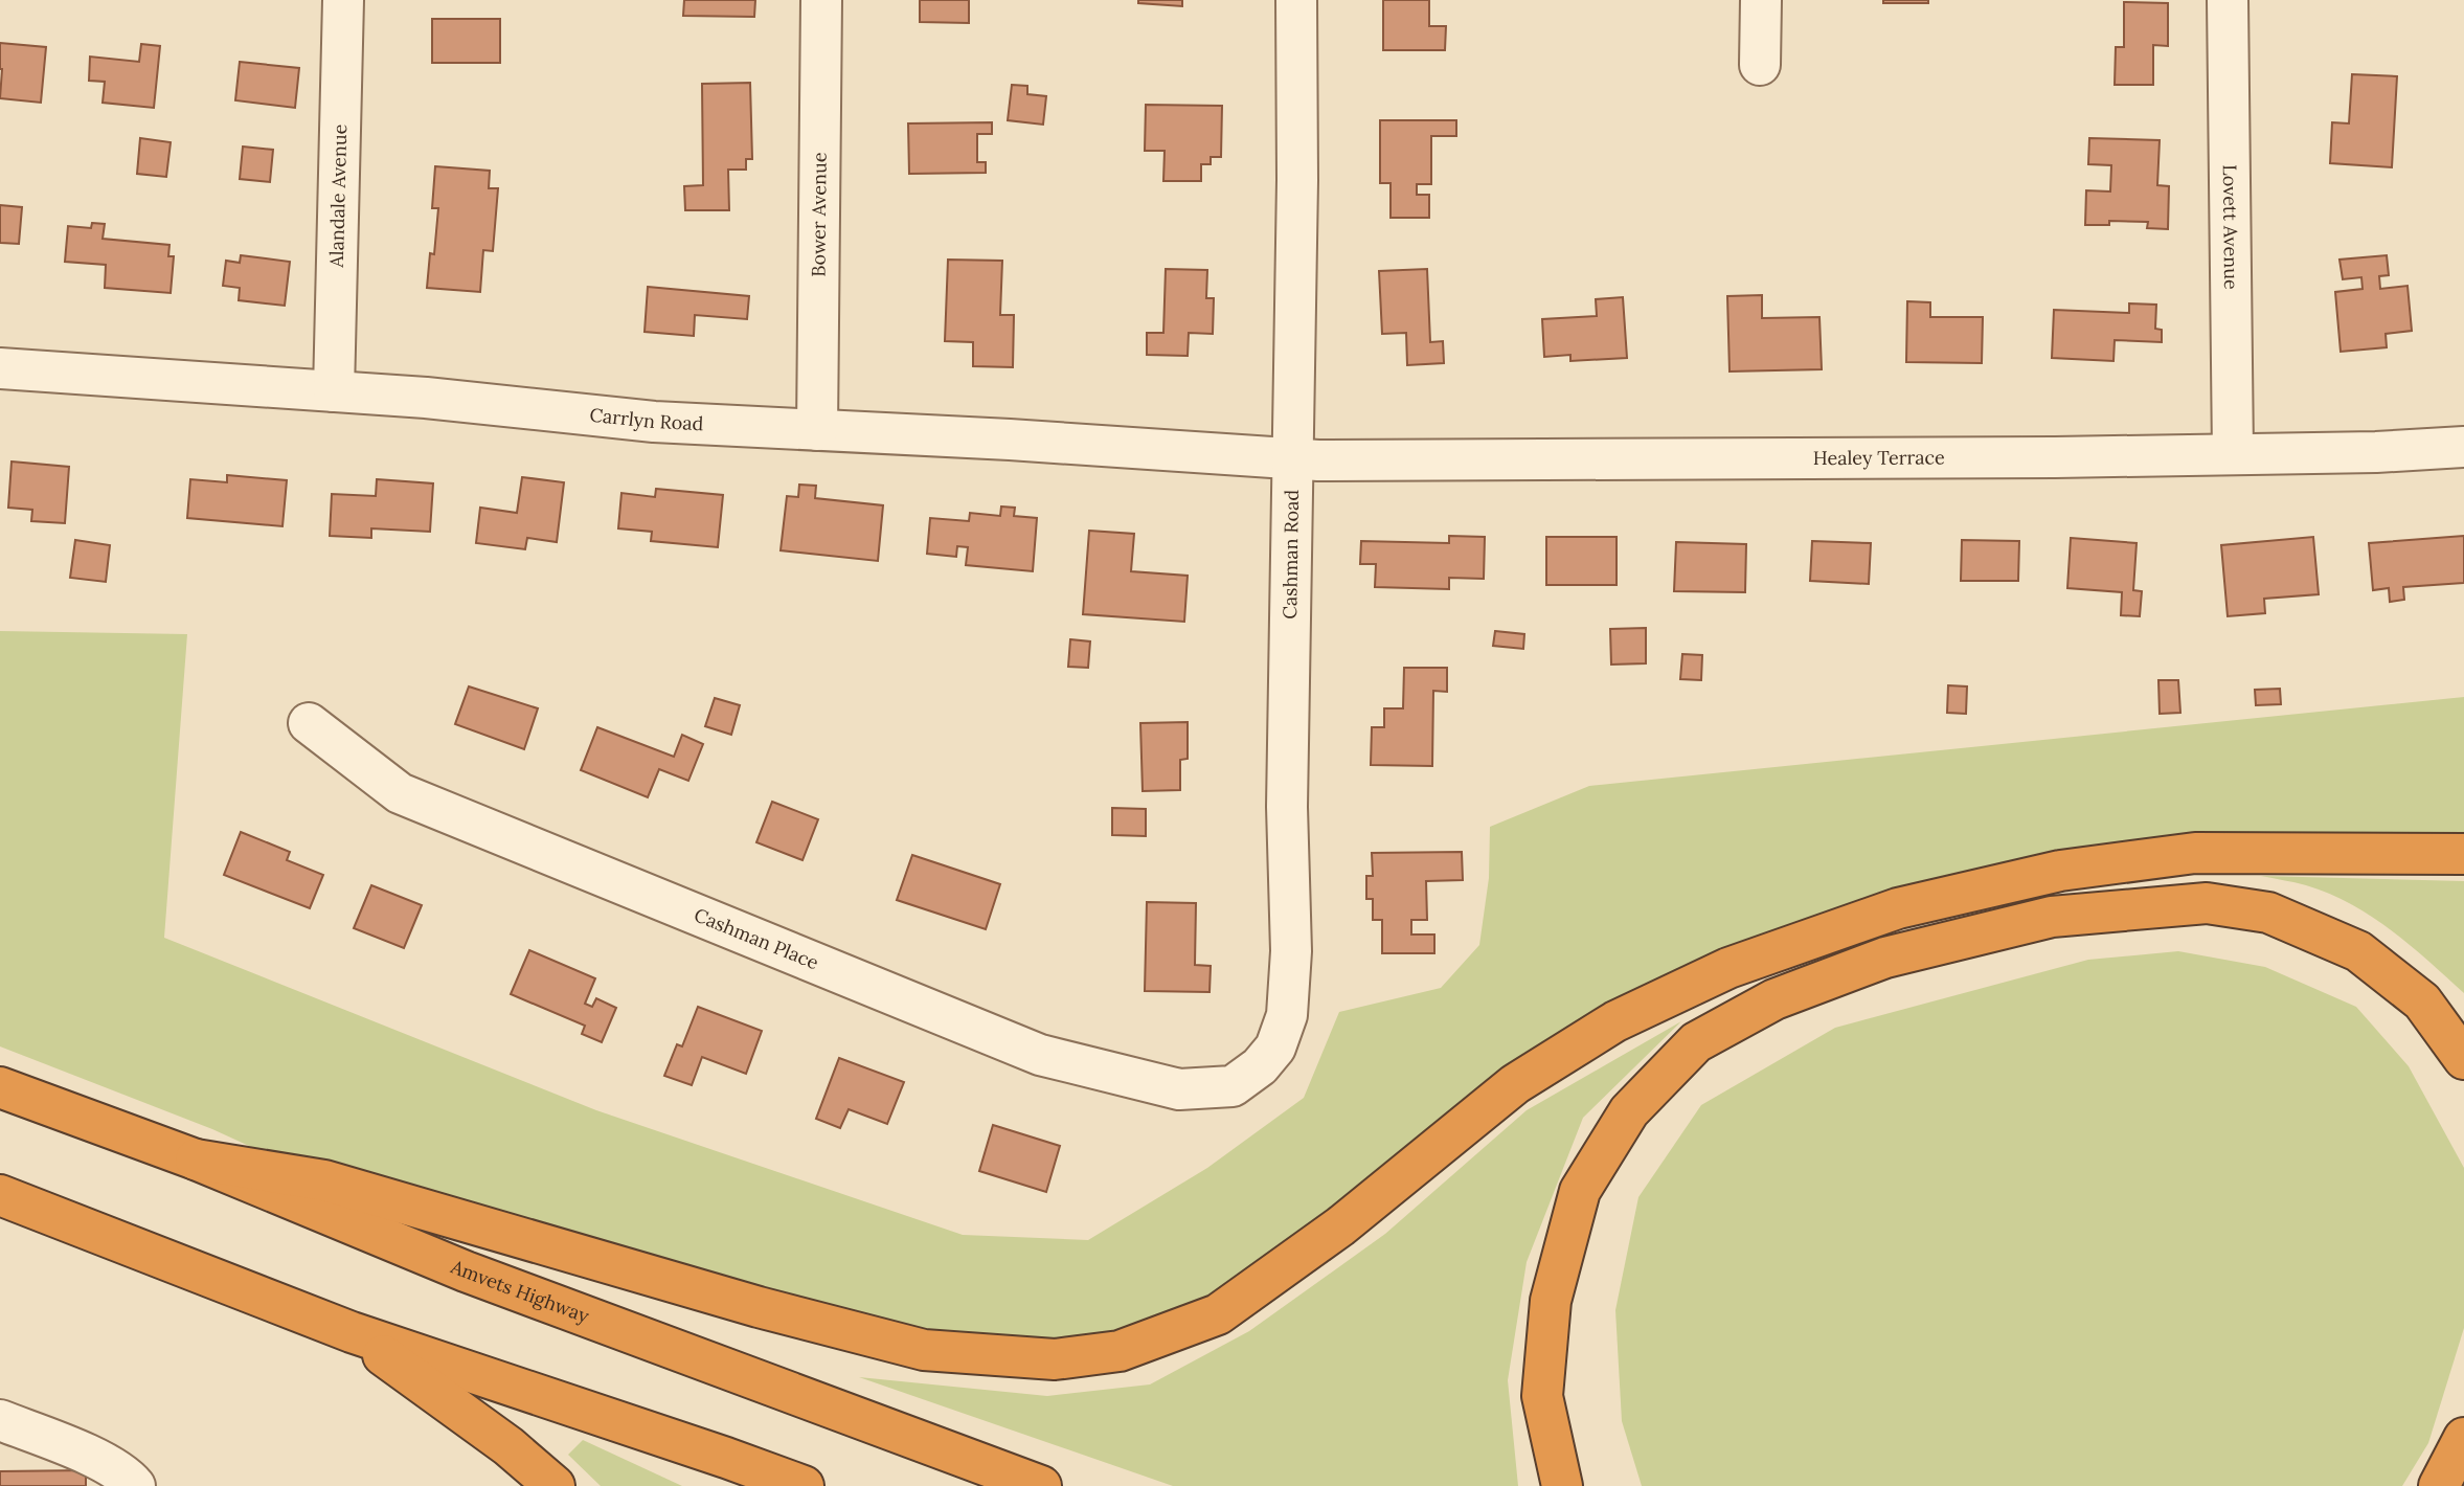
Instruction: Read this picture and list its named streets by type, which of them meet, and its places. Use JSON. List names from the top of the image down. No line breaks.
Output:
{"streets":{"highway":["Amvets Highway"],"street":["Alandale Avenue","Bower Avenue","Lovett Avenue","Carrlyn Road","Healey Terrace","Cashman Road","Cashman Place"]},"crossings":[["Alandale Avenue","Carrlyn Road"],["Bower Avenue","Carrlyn Road"],["Lovett Avenue","Healey Terrace"],["Carrlyn Road","Healey Terrace"],["Carrlyn Road","Cashman Road"],["Healey Terrace","Cashman Road"],["Cashman Road","Cashman Place"]]}
